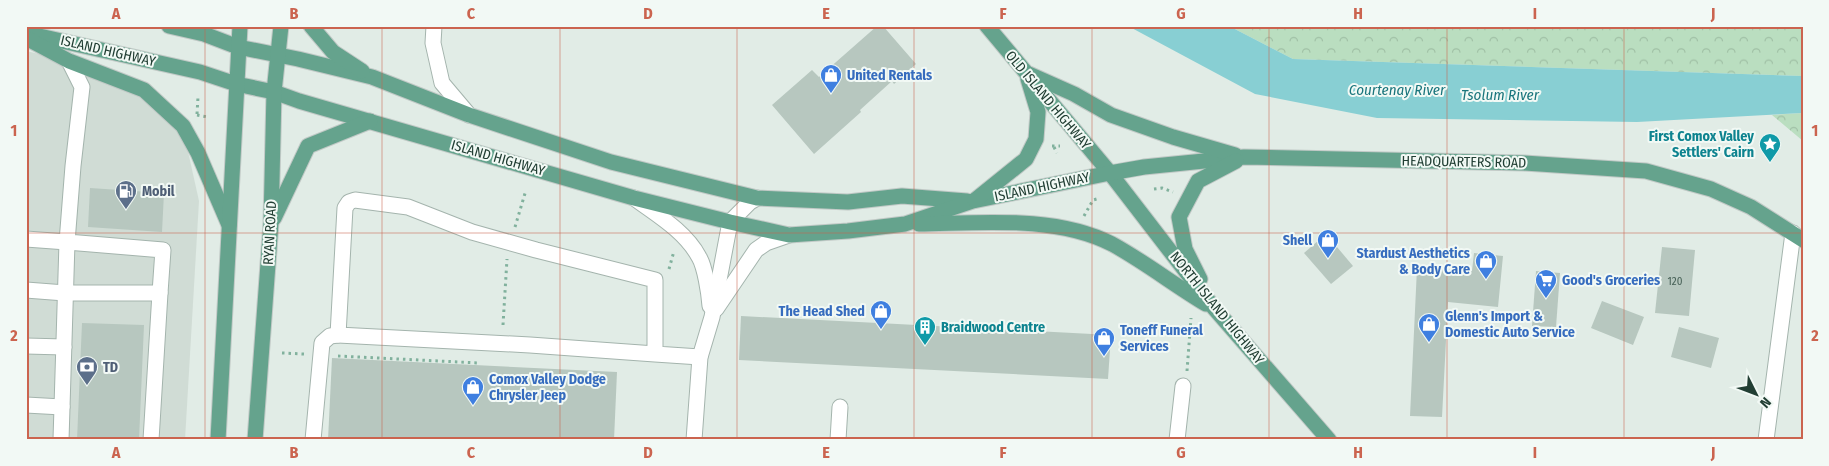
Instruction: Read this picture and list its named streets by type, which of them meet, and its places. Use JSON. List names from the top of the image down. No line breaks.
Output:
{"streets":{"main road":["ISLAND HIGHWAY","OLD ISLAND HIGHWAY","HEADQUARTERS ROAD","RYAN ROAD","NORTH ISLAND HIGHWAY"]},"crossings":[["ISLAND HIGHWAY","OLD ISLAND HIGHWAY"],["ISLAND HIGHWAY","HEADQUARTERS ROAD"],["ISLAND HIGHWAY","RYAN ROAD"],["ISLAND HIGHWAY","NORTH ISLAND HIGHWAY"],["OLD ISLAND HIGHWAY","HEADQUARTERS ROAD"],["OLD ISLAND HIGHWAY","NORTH ISLAND HIGHWAY"],["HEADQUARTERS ROAD","NORTH ISLAND HIGHWAY"]],"water":["Courtenay River","Tsolum River"],"places":{"shop":["United Rentals","Shell","Stardust Aesthetics & Body Care","The Head Shed","Glenn's Import & Domestic Auto Service","Toneff Funeral Services","Comox Valley Dodge Chrysler Jeep"],"place":["First Comox Valley Settlers' Cairn"],"fuel station":["Mobil"],"supermarket":["Good's Groceries"],"building":["Braidwood Centre"],"bank":["TD"]},"house_numbers":["120"],"north":"bottom right","grid":{"columns":["A","B","C","D","E","F","G","H","I","J"],"rows":["1","2"]}}
